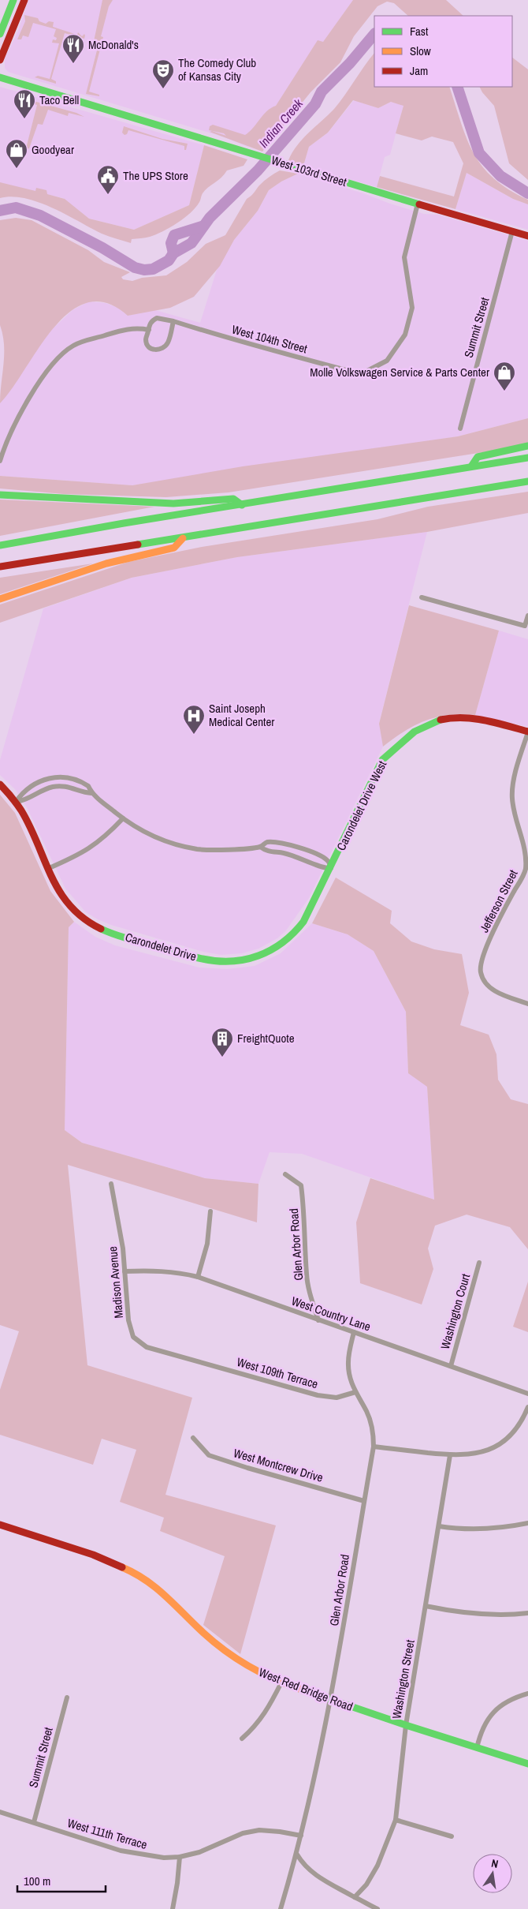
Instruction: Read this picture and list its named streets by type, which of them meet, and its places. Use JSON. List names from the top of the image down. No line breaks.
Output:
{"streets":{"main road":["West 103rd Street","Carondelet Drive West","Carondelet Drive","West Red Bridge Road"],"street":["Summit Street","West 104th Street","Jefferson Street","Glen Arbor Road","Madison Avenue","Washington Court","West Country Lane","West 109th Terrace","West Montcrew Drive","Washington Street","West 111th Terrace"]},"crossings":[["West 103rd Street","Summit Street"],["West 103rd Street","West 104th Street"],["Summit Street","West 111th Terrace"],["Carondelet Drive West","Jefferson Street"],["Carondelet Drive West","Carondelet Drive"],["Glen Arbor Road","West Country Lane"],["Glen Arbor Road","West 109th Terrace"],["Glen Arbor Road","West Montcrew Drive"],["Glen Arbor Road","West Red Bridge Road"],["Glen Arbor Road","West 111th Terrace"],["Madison Avenue","West Country Lane"],["Madison Avenue","West 109th Terrace"],["Washington Court","West Country Lane"],["Washington Street","West Red Bridge Road"]],"water":["Indian Creek"],"places":{"restaurant":["McDonald's","Taco Bell"],"theatre":["The Comedy Club of Kansas City"],"shop":["Goodyear","Molle Volkswagen Service & Parts Center"],"public building":["The UPS Store"],"hospital":["Saint Joseph Medical Center"],"building":["FreightQuote"]},"legend":["Fast","Slow","Jam"],"scale_bar":"100 m","north":"top"}
